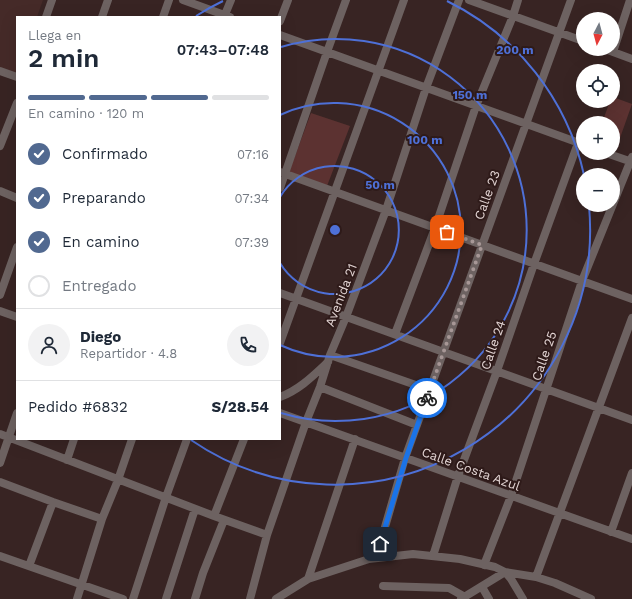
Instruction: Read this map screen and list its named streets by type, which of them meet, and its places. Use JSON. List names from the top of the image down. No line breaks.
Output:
{"streets":{"street":["Calle 23","Avenida 21","Calle 24","Calle 25","Calle Costa Azul"]},"crossings":[["Calle 23","Calle Costa Azul"],["Avenida 21","Calle Costa Azul"],["Calle 24","Calle Costa Azul"],["Calle 25","Calle Costa Azul"]],"north":"bottom","page":{"map_buttons":["+","−"],"heading":["2 min","Llega en","07:43–07:48"],"panel":["Diego","Repartidor · 4.8","Pedido #6832","S/28.54"],"bar":"En camino · 120 m","list":[["Confirmado","07:16"],["Preparando","07:34"],["En camino","07:39"],"Entregado"]},"rings":["200 m","150 m","100 m","50 m"]}
